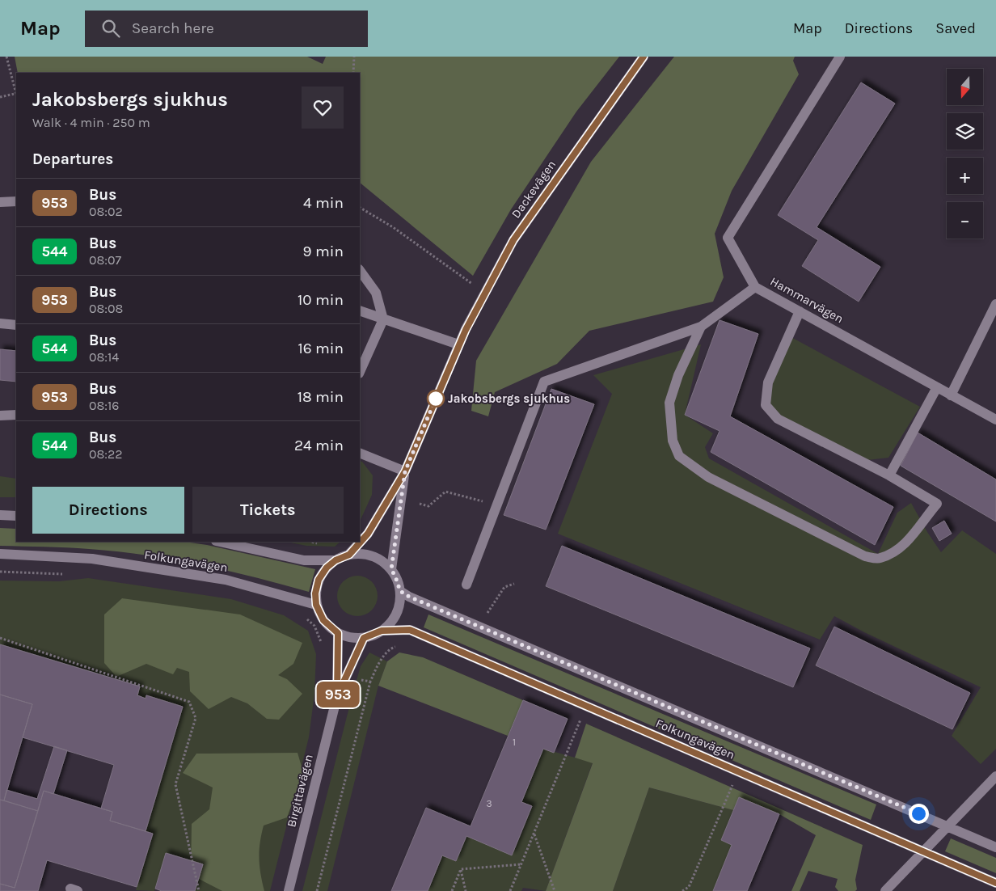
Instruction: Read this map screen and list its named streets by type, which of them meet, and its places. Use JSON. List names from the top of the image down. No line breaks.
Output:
{"streets":{"street":["Dackevägen","Hammarvägen","Folkungavägen","Birgittavägen"]},"crossings":[["Dackevägen","Folkungavägen"],["Dackevägen","Birgittavägen"],["Folkungavägen","Birgittavägen"]],"places":["Jakobsbergs sjukhus"],"lines":["bus line 953"],"house_numbers":["1","3"],"north":"bottom","page":{"header":"Map","search":"Search here","nav":["Map","Directions","Saved"],"on_map":"953","map_buttons":["+","−"],"heading":[["Jakobsbergs sjukhus","Walk · 4 min · 250 m"],"Departures"],"list":[{"mark":"953","name":"Bus","note":"08:02","value":"4 min"},{"mark":"544","name":"Bus","note":"08:07","value":"9 min"},{"mark":"953","name":"Bus","note":"08:08","value":"10 min"},{"mark":"544","name":"Bus","note":"08:14","value":"16 min"},{"mark":"953","name":"Bus","note":"08:16","value":"18 min"},{"mark":"544","name":"Bus","note":"08:22","value":"24 min"}],"buttons":["Directions","Tickets"]}}
